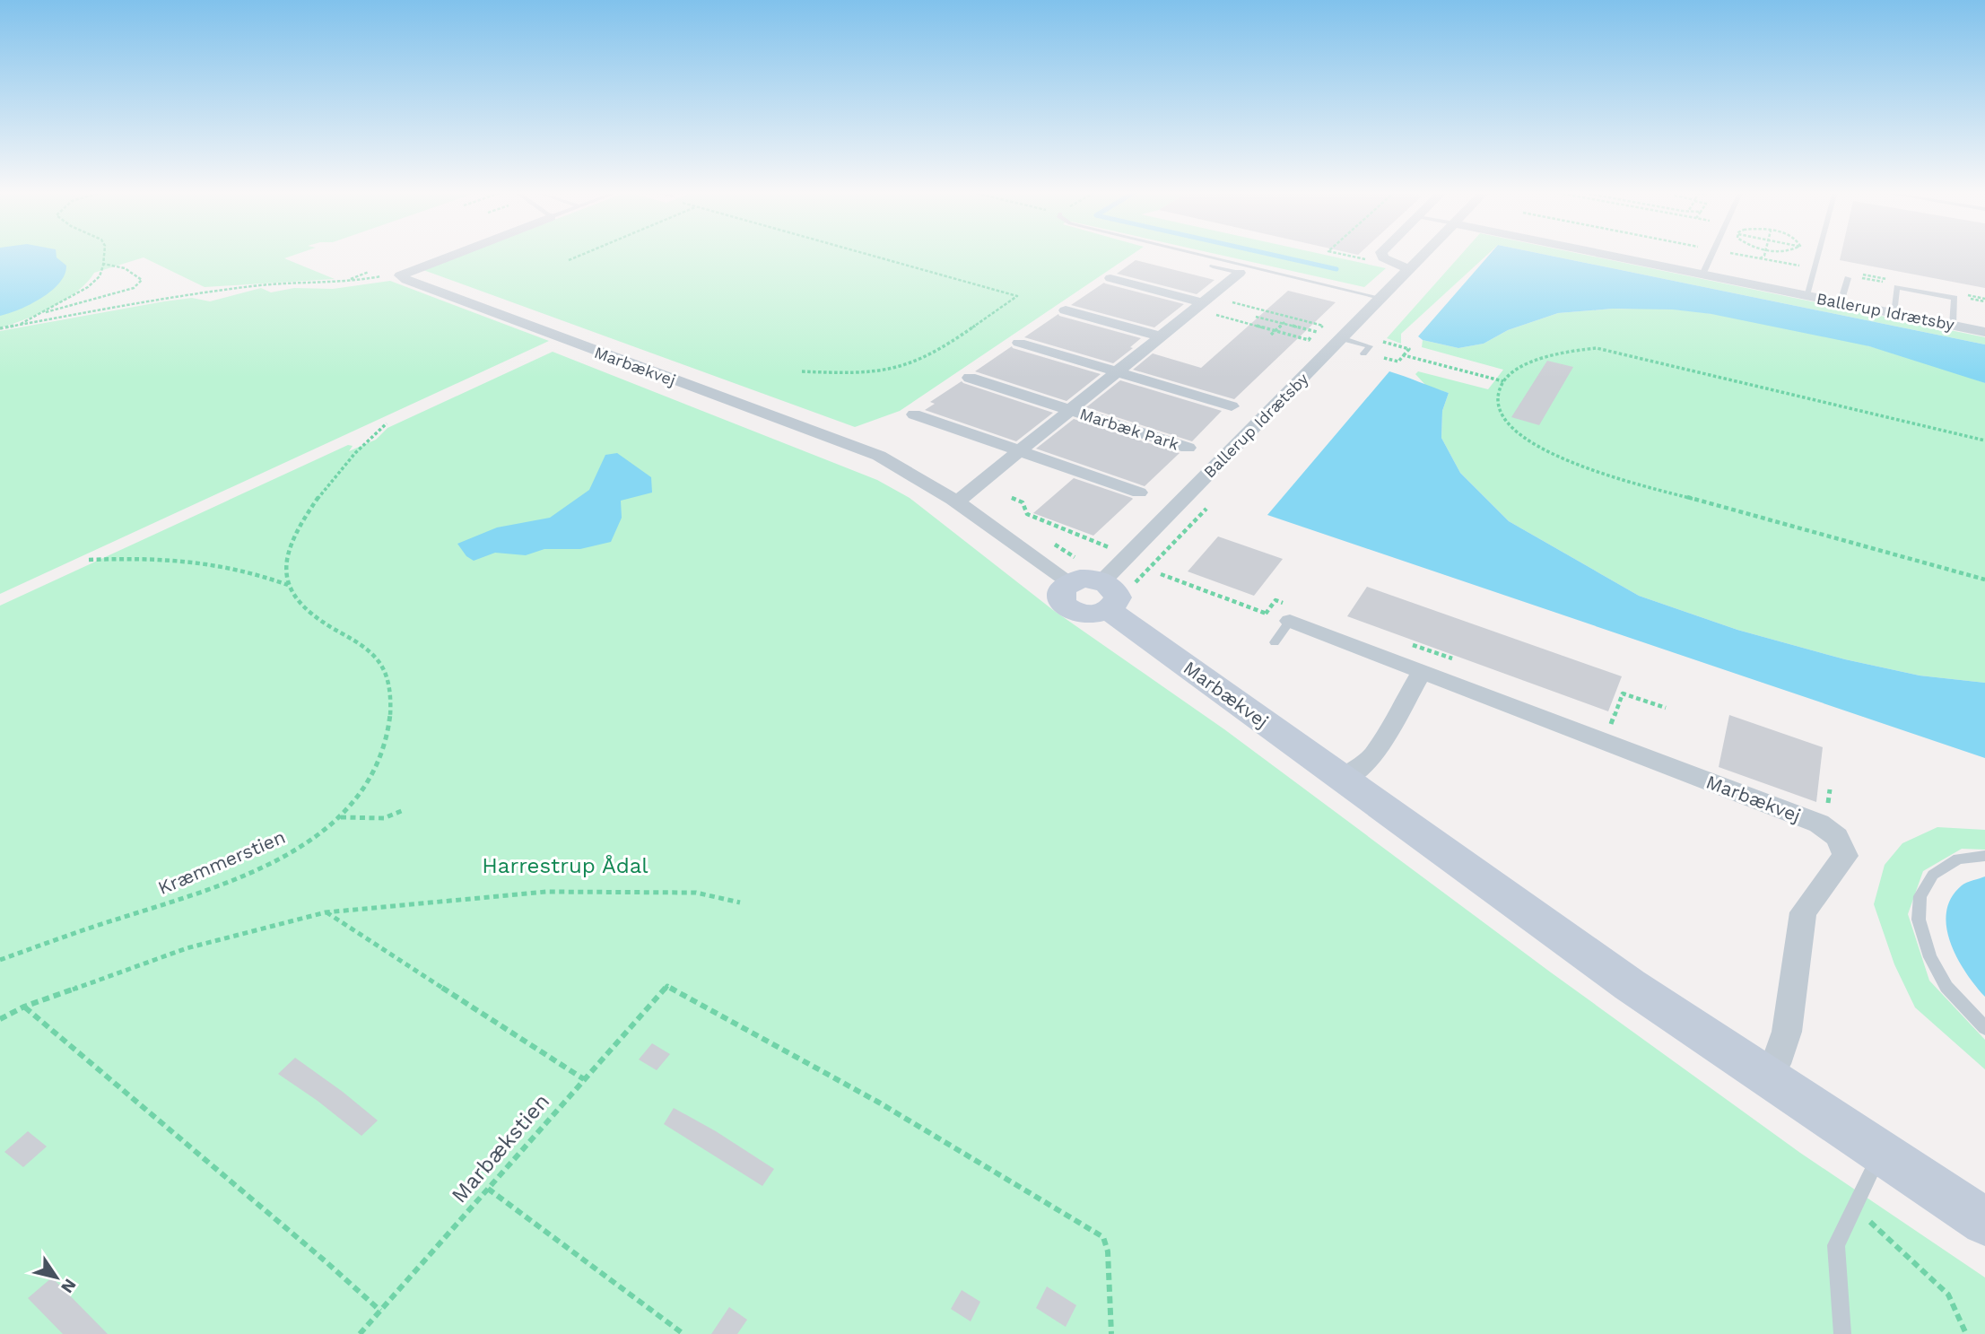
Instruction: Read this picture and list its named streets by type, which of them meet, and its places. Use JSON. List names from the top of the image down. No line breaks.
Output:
{"streets":{"street":["Ballerup Idrætsby","Marbækvej","Marbæk Park"],"path":["Kræmmerstien","Marbækstien"]},"crossings":[["Ballerup Idrætsby","Marbækvej"],["Marbækvej","Marbæk Park"]],"parks":["Harrestrup Ådal"],"north":"bottom right"}
